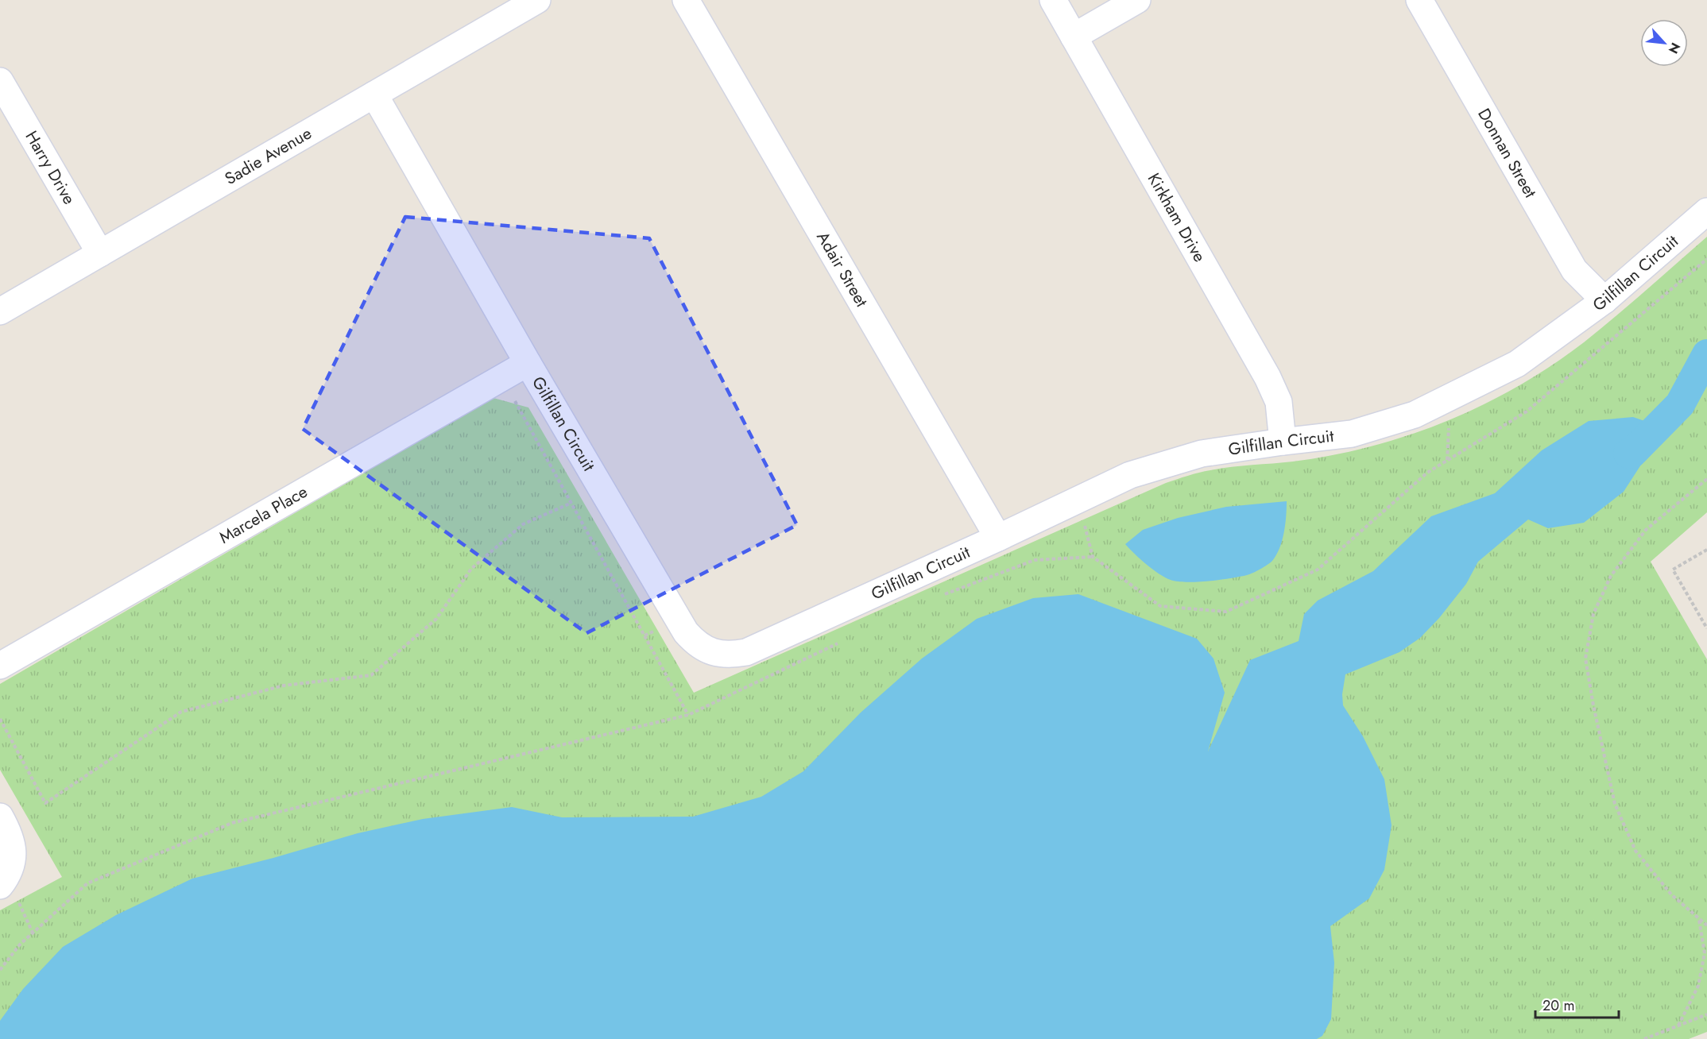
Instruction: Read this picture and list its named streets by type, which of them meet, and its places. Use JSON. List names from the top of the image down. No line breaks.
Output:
{"streets":{"street":["Donnan Street","Sadie Avenue","Harry Drive","Kirkham Drive","Adair Street","Gilfillan Circuit","Marcela Place"]},"crossings":[["Donnan Street","Gilfillan Circuit"],["Sadie Avenue","Harry Drive"],["Sadie Avenue","Gilfillan Circuit"],["Kirkham Drive","Gilfillan Circuit"],["Adair Street","Gilfillan Circuit"],["Gilfillan Circuit","Marcela Place"]],"scale_bar":"20 m","north":"bottom right"}
